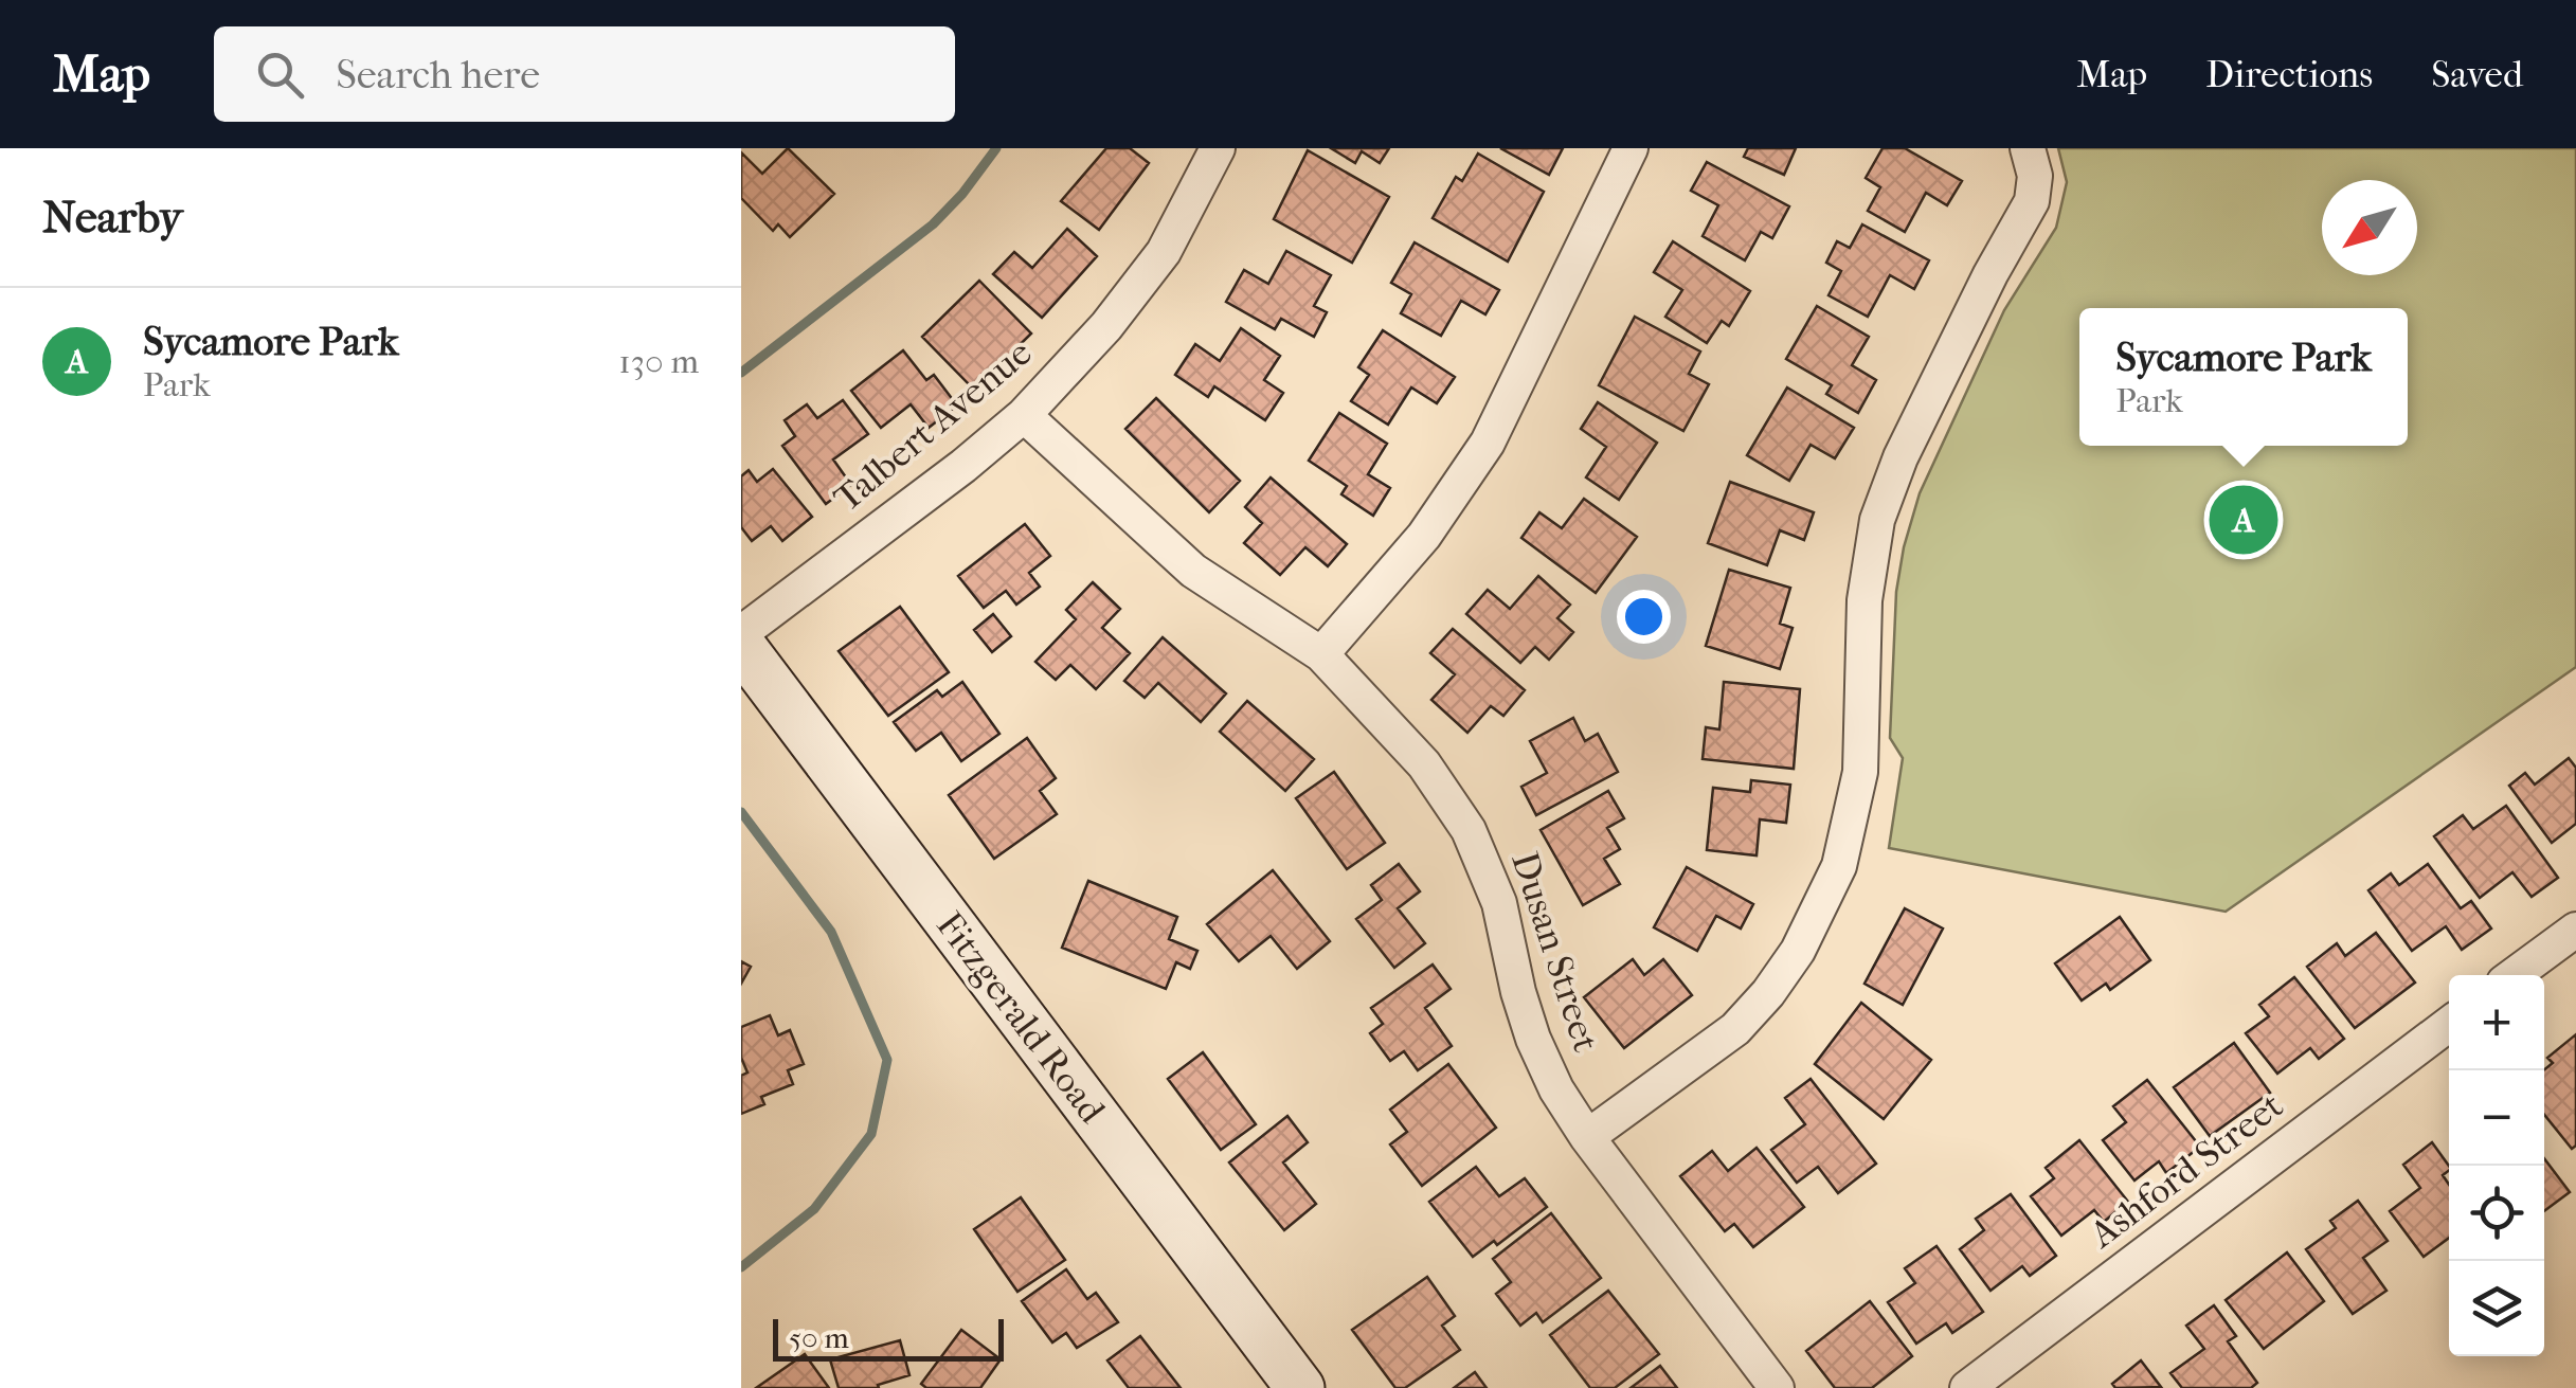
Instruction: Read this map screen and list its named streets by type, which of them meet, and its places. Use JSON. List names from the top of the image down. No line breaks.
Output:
{"streets":{"main road":["Fitzgerald Road"],"street":["Talbert Avenue","Dusan Street","Ashford Street"]},"crossings":[["Talbert Avenue","Dusan Street"]],"scale_bar":"50 m","north":"bottom left","page":{"header":"Map","search":"Search here","nav":["Map","Directions","Saved"],"heading":"Nearby","list":[{"mark":"A","name":"Sycamore Park","note":"Park","value":"130 m"}],"popup":["Sycamore Park","Park"],"pins":"A","map_buttons":["+","−"],"scale":"50 m"}}
